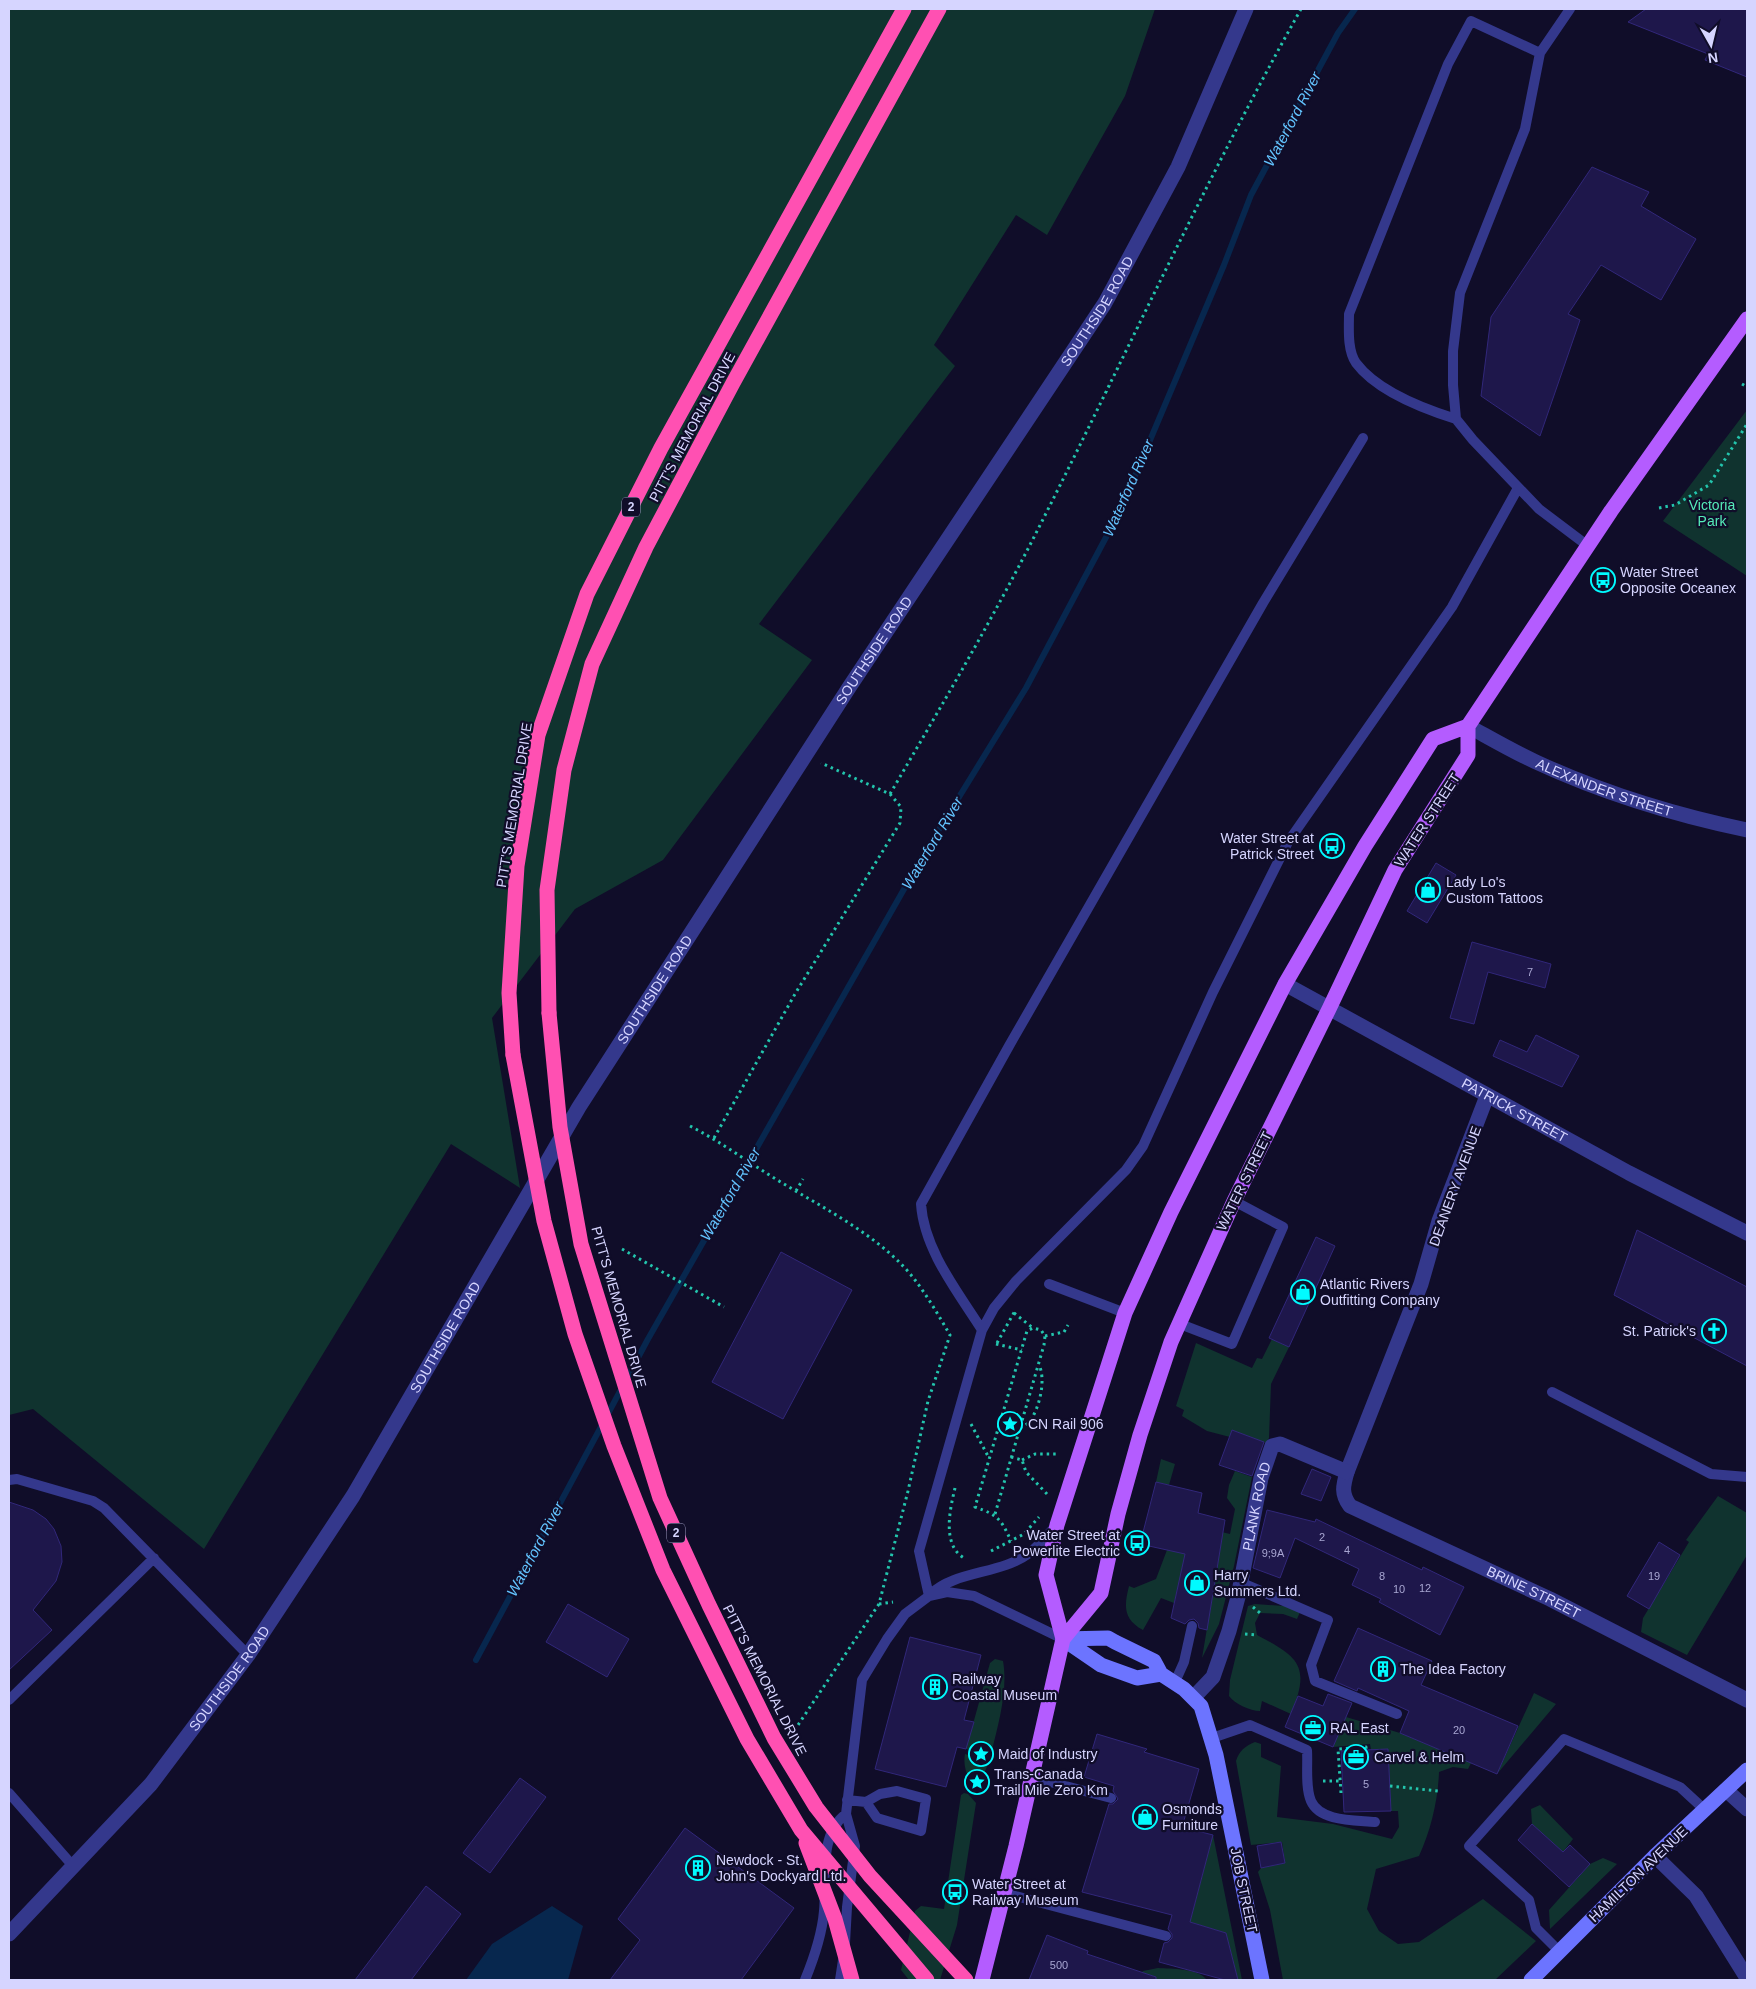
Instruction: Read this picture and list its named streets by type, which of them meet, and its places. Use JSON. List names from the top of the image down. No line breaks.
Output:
{"streets":{"highway":["PITT'S MEMORIAL DRIVE","2"],"main road":["WATER STREET"],"street":["SOUTHSIDE ROAD","ALEXANDER STREET","PATRICK STREET","DEANERY AVENUE","PLANK ROAD","BRINE STREET","HAMILTON AVENUE","JOB STREET"]},"crossings":[["ALEXANDER STREET","WATER STREET"],["WATER STREET","PATRICK STREET"],["WATER STREET","JOB STREET"],["PATRICK STREET","DEANERY AVENUE"],["DEANERY AVENUE","PLANK ROAD"],["DEANERY AVENUE","BRINE STREET"],["PLANK ROAD","BRINE STREET"],["PLANK ROAD","JOB STREET"]],"water":["Waterford River"],"parks":["Victoria Park"],"places":{"bus stop":["Water Street Opposite Oceanex","Water Street at Patrick Street","Water Street at Powerlite Electric","Water Street at Railway Museum"],"shop":["Lady Lo's Custom Tattoos","Atlantic Rivers Outfitting Company","Harry Summers Ltd.","Osmonds Furniture"],"church":["St. Patrick's"],"place":["CN Rail 906","Maid of Industry","Trans-Canada Trail Mile Zero Km"],"building":["The Idea Factory","Railway Coastal Museum","Newdock - St. John's Dockyard Ltd."],"office":["RAL East","Carvel & Helm"]},"house_numbers":["7","2","4","9;9A","8","19","12","10","20","5","500"],"north":"bottom"}
